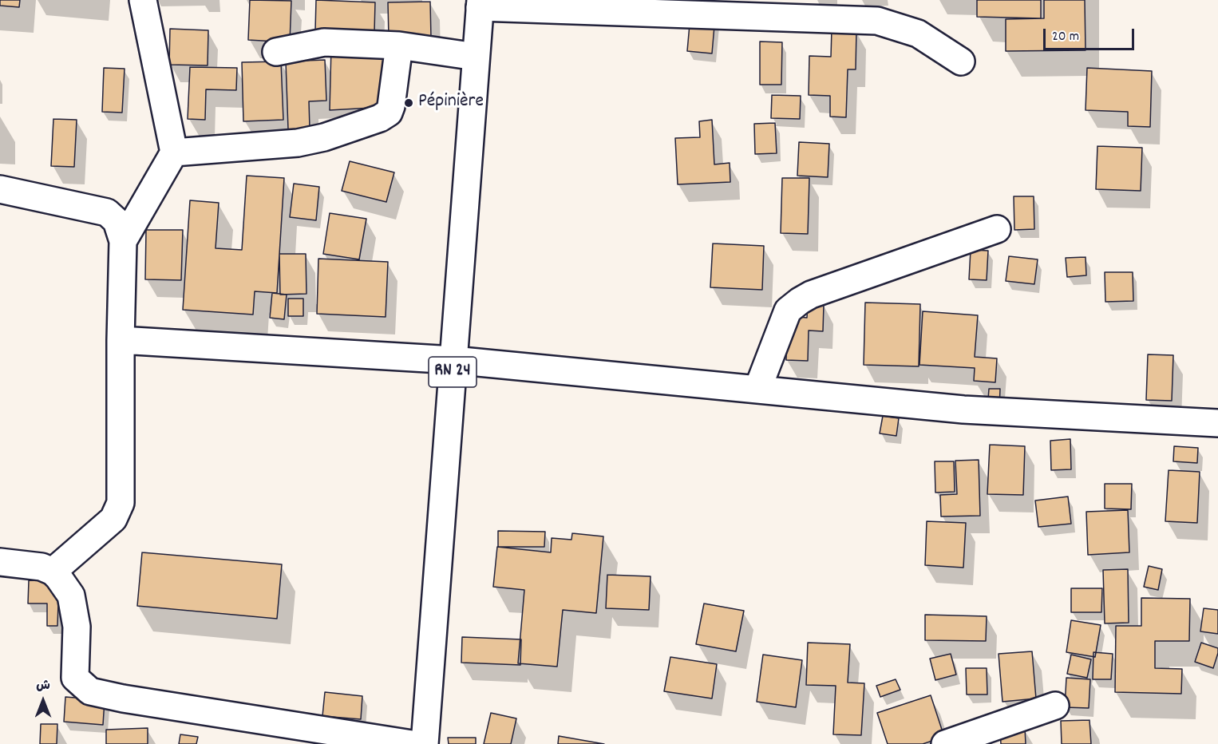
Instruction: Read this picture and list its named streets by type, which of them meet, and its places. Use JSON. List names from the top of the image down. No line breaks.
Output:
{"streets":{"street":["RN 24"]},"places":["Pépinière"],"scale_bar":"20 m","north":"top"}
